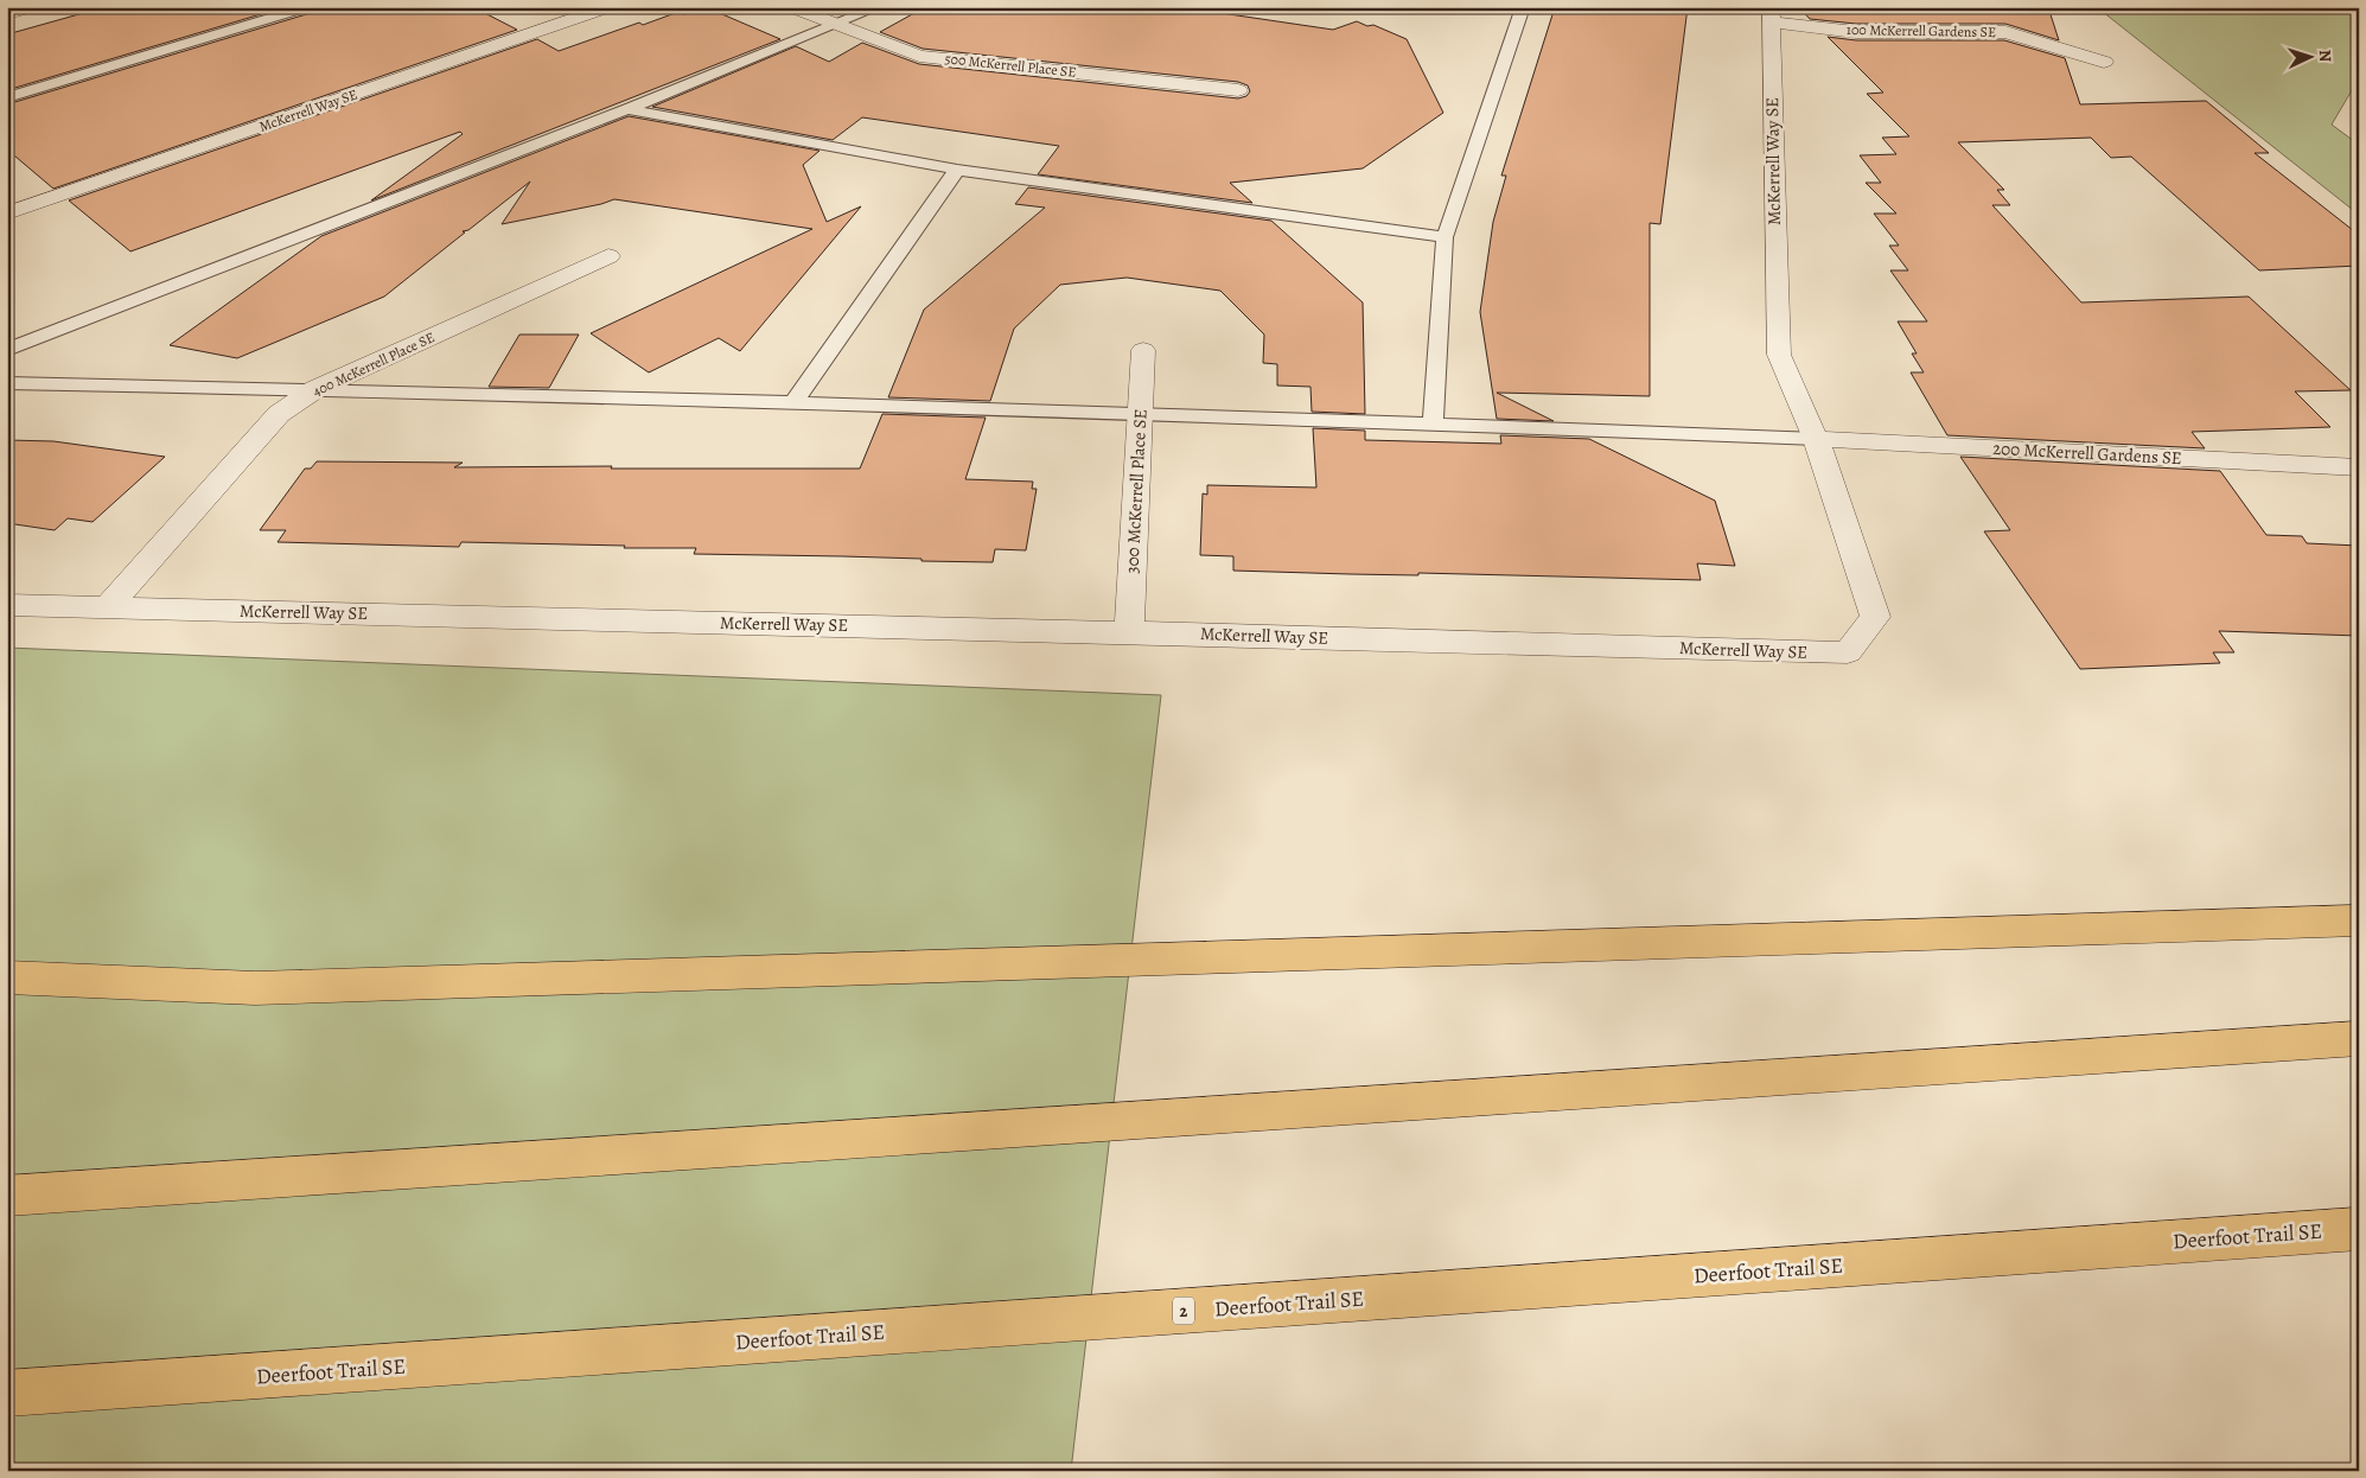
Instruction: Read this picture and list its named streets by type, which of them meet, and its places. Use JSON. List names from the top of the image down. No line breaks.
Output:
{"streets":{"highway":["Deerfoot Trail SE","2"],"street":["100 McKerrell Gardens SE","500 McKerrell Place SE","McKerrell Way SE","400 McKerrell Place SE","200 McKerrell Gardens SE","300 McKerrell Place SE"]},"crossings":[["100 McKerrell Gardens SE","McKerrell Way SE"],["McKerrell Way SE","400 McKerrell Place SE"],["McKerrell Way SE","200 McKerrell Gardens SE"],["McKerrell Way SE","300 McKerrell Place SE"]],"north":"right"}
